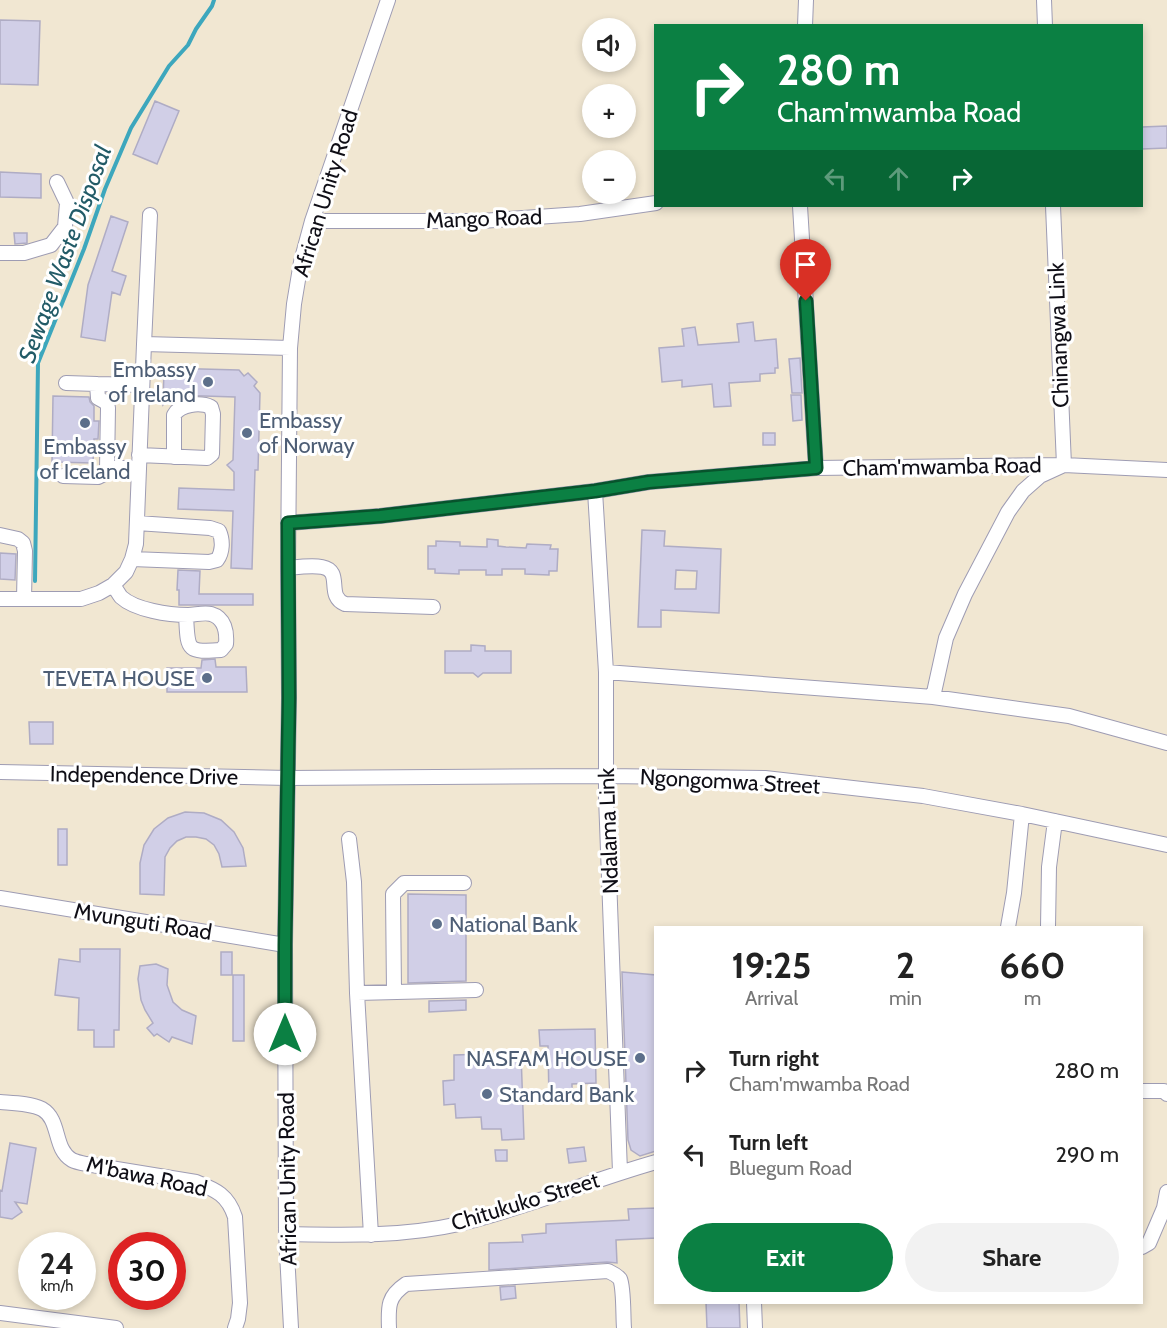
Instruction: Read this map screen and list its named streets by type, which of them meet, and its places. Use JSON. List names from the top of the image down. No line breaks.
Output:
{"streets":{"street":["African Unity Road","Mango Road","Chinangwa Link","Cham'mwamba Road","Independence Drive","Ngongomwa Street","Ndalama Link","Mvunguti Road","M'bawa Road","Chitukuko Street"]},"crossings":[["African Unity Road","Mango Road"],["African Unity Road","Cham'mwamba Road"],["African Unity Road","Independence Drive"],["African Unity Road","Ngongomwa Street"],["African Unity Road","Mvunguti Road"],["African Unity Road","Chitukuko Street"],["Chinangwa Link","Cham'mwamba Road"],["Cham'mwamba Road","Ndalama Link"],["Independence Drive","Ngongomwa Street"],["Ngongomwa Street","Ndalama Link"],["Ndalama Link","Chitukuko Street"]],"water":["Sewage Waste Disposal"],"places":["Embassy of Ireland","Embassy of Iceland","Embassy of Norway","TEVETA HOUSE","National Bank","NASFAM HOUSE","Standard Bank"],"page":{"map_buttons":["+","−"],"turn":["280 m","Cham'mwamba Road"],"eta":["19:25","Arrival","2","min","660","m"],"list":[{"name":"Turn right","note":"Cham'mwamba Road","value":"280 m"},{"name":"Turn left","note":"Bluegum Road","value":"290 m"}],"buttons":["Exit","Share"],"speed":"24 km/h","limit":"30"}}
